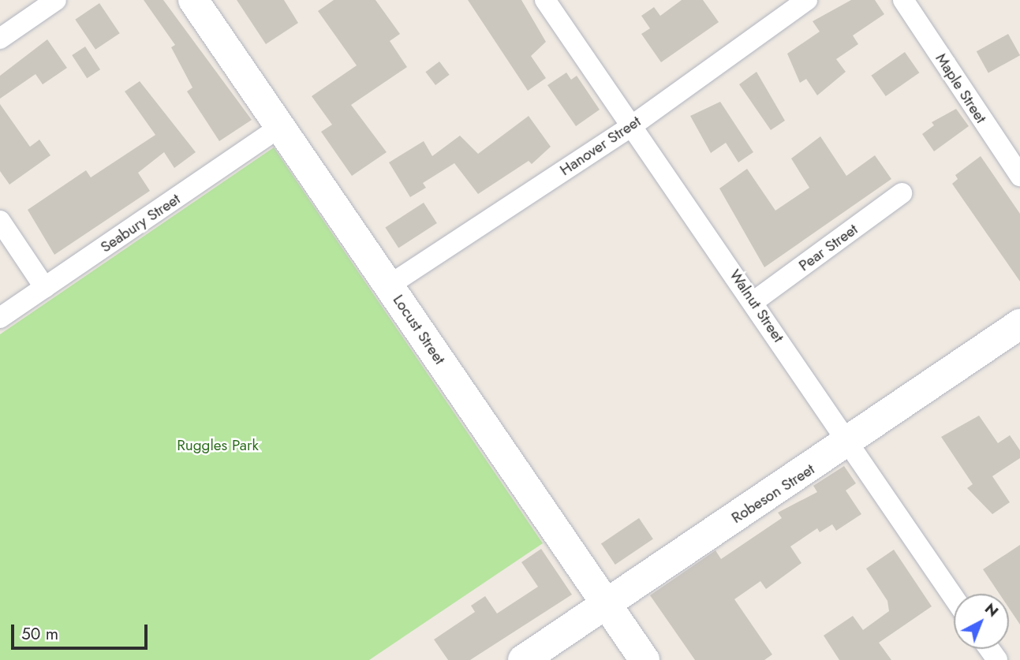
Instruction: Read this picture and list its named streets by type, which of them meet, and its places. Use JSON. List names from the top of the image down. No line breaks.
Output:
{"streets":{"street":["Maple Street","Hanover Street","Seabury Street","Pear Street","Walnut Street","Locust Street","Robeson Street"]},"crossings":[["Hanover Street","Walnut Street"],["Hanover Street","Locust Street"],["Seabury Street","Locust Street"],["Pear Street","Walnut Street"],["Walnut Street","Robeson Street"],["Locust Street","Robeson Street"]],"parks":["Ruggles Park"],"scale_bar":"50 m","north":"top right"}
